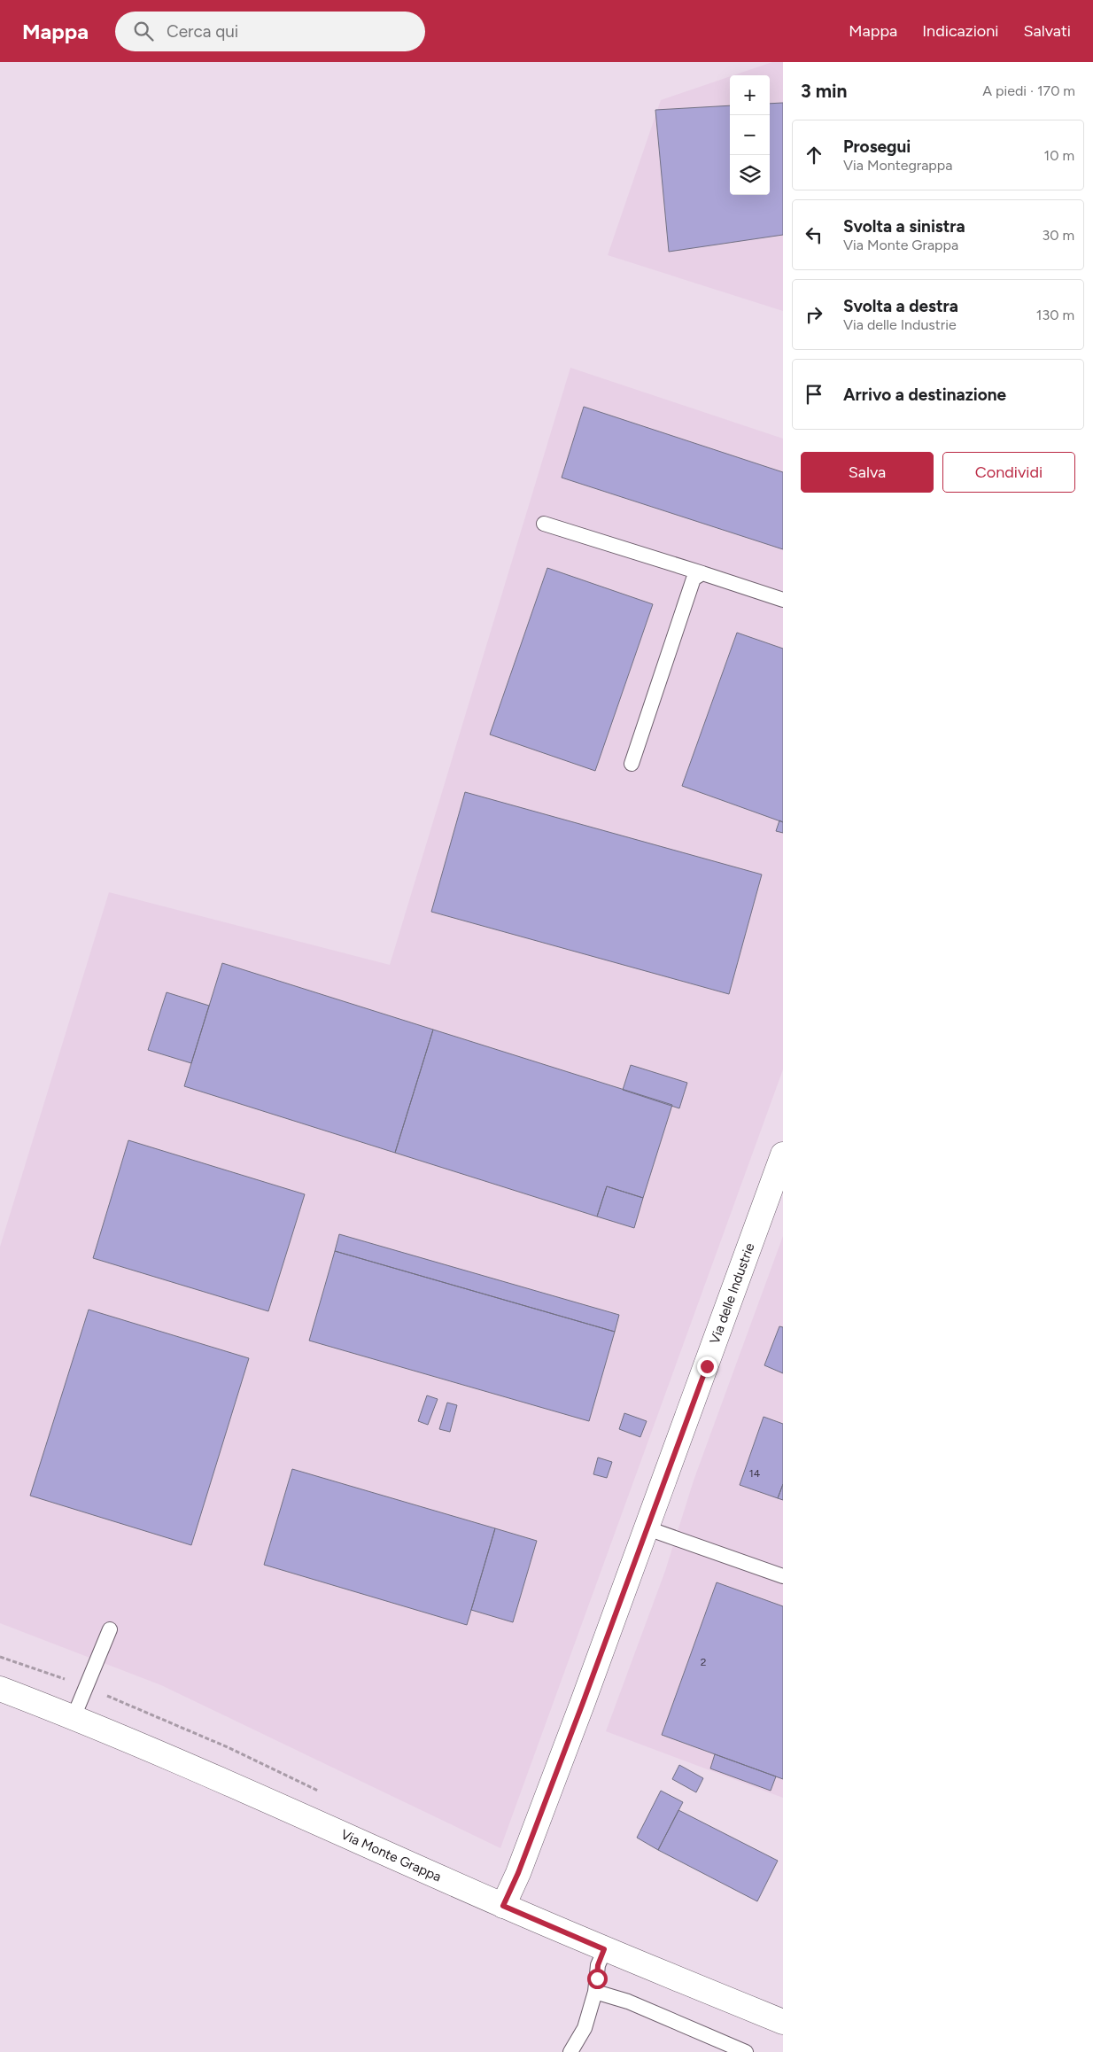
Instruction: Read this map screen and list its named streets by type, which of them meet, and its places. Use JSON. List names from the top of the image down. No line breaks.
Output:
{"streets":{"street":["Via delle Industrie","Via Monte Grappa"]},"crossings":[["Via delle Industrie","Via Monte Grappa"]],"house_numbers":["14","2"],"page":{"header":"Mappa","search":"Cerca qui","nav":["Mappa","Indicazioni","Salvati"],"heading":["3 min","A piedi · 170 m"],"map_buttons":["+","−"],"list":[["Prosegui","Via Montegrappa","10 m"],["Svolta a sinistra","Via Monte Grappa","30 m"],["Svolta a destra","Via delle Industrie","130 m"],"Arrivo a destinazione"],"buttons":["Salva","Condividi"]}}
